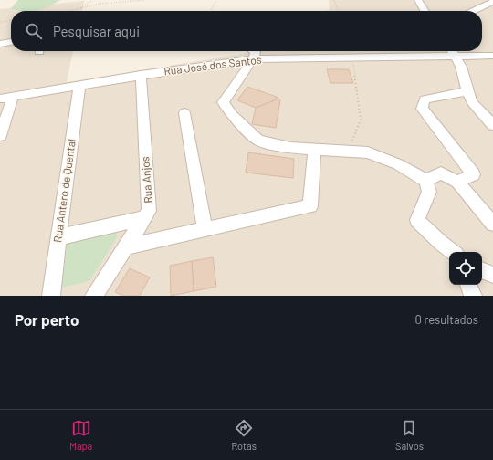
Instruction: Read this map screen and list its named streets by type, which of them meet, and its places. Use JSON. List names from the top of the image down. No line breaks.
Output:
{"streets":{"street":["Rua José dos Santos","Rua Anjos","Rua Antero de Quental"]},"crossings":[["Rua José dos Santos","Rua Anjos"],["Rua José dos Santos","Rua Antero de Quental"],["Rua Anjos","Rua Antero de Quental"]],"page":{"search":"Pesquisar aqui","heading":["Por perto","0 resultados"],"nav":["Mapa","Rotas","Salvos"]}}
